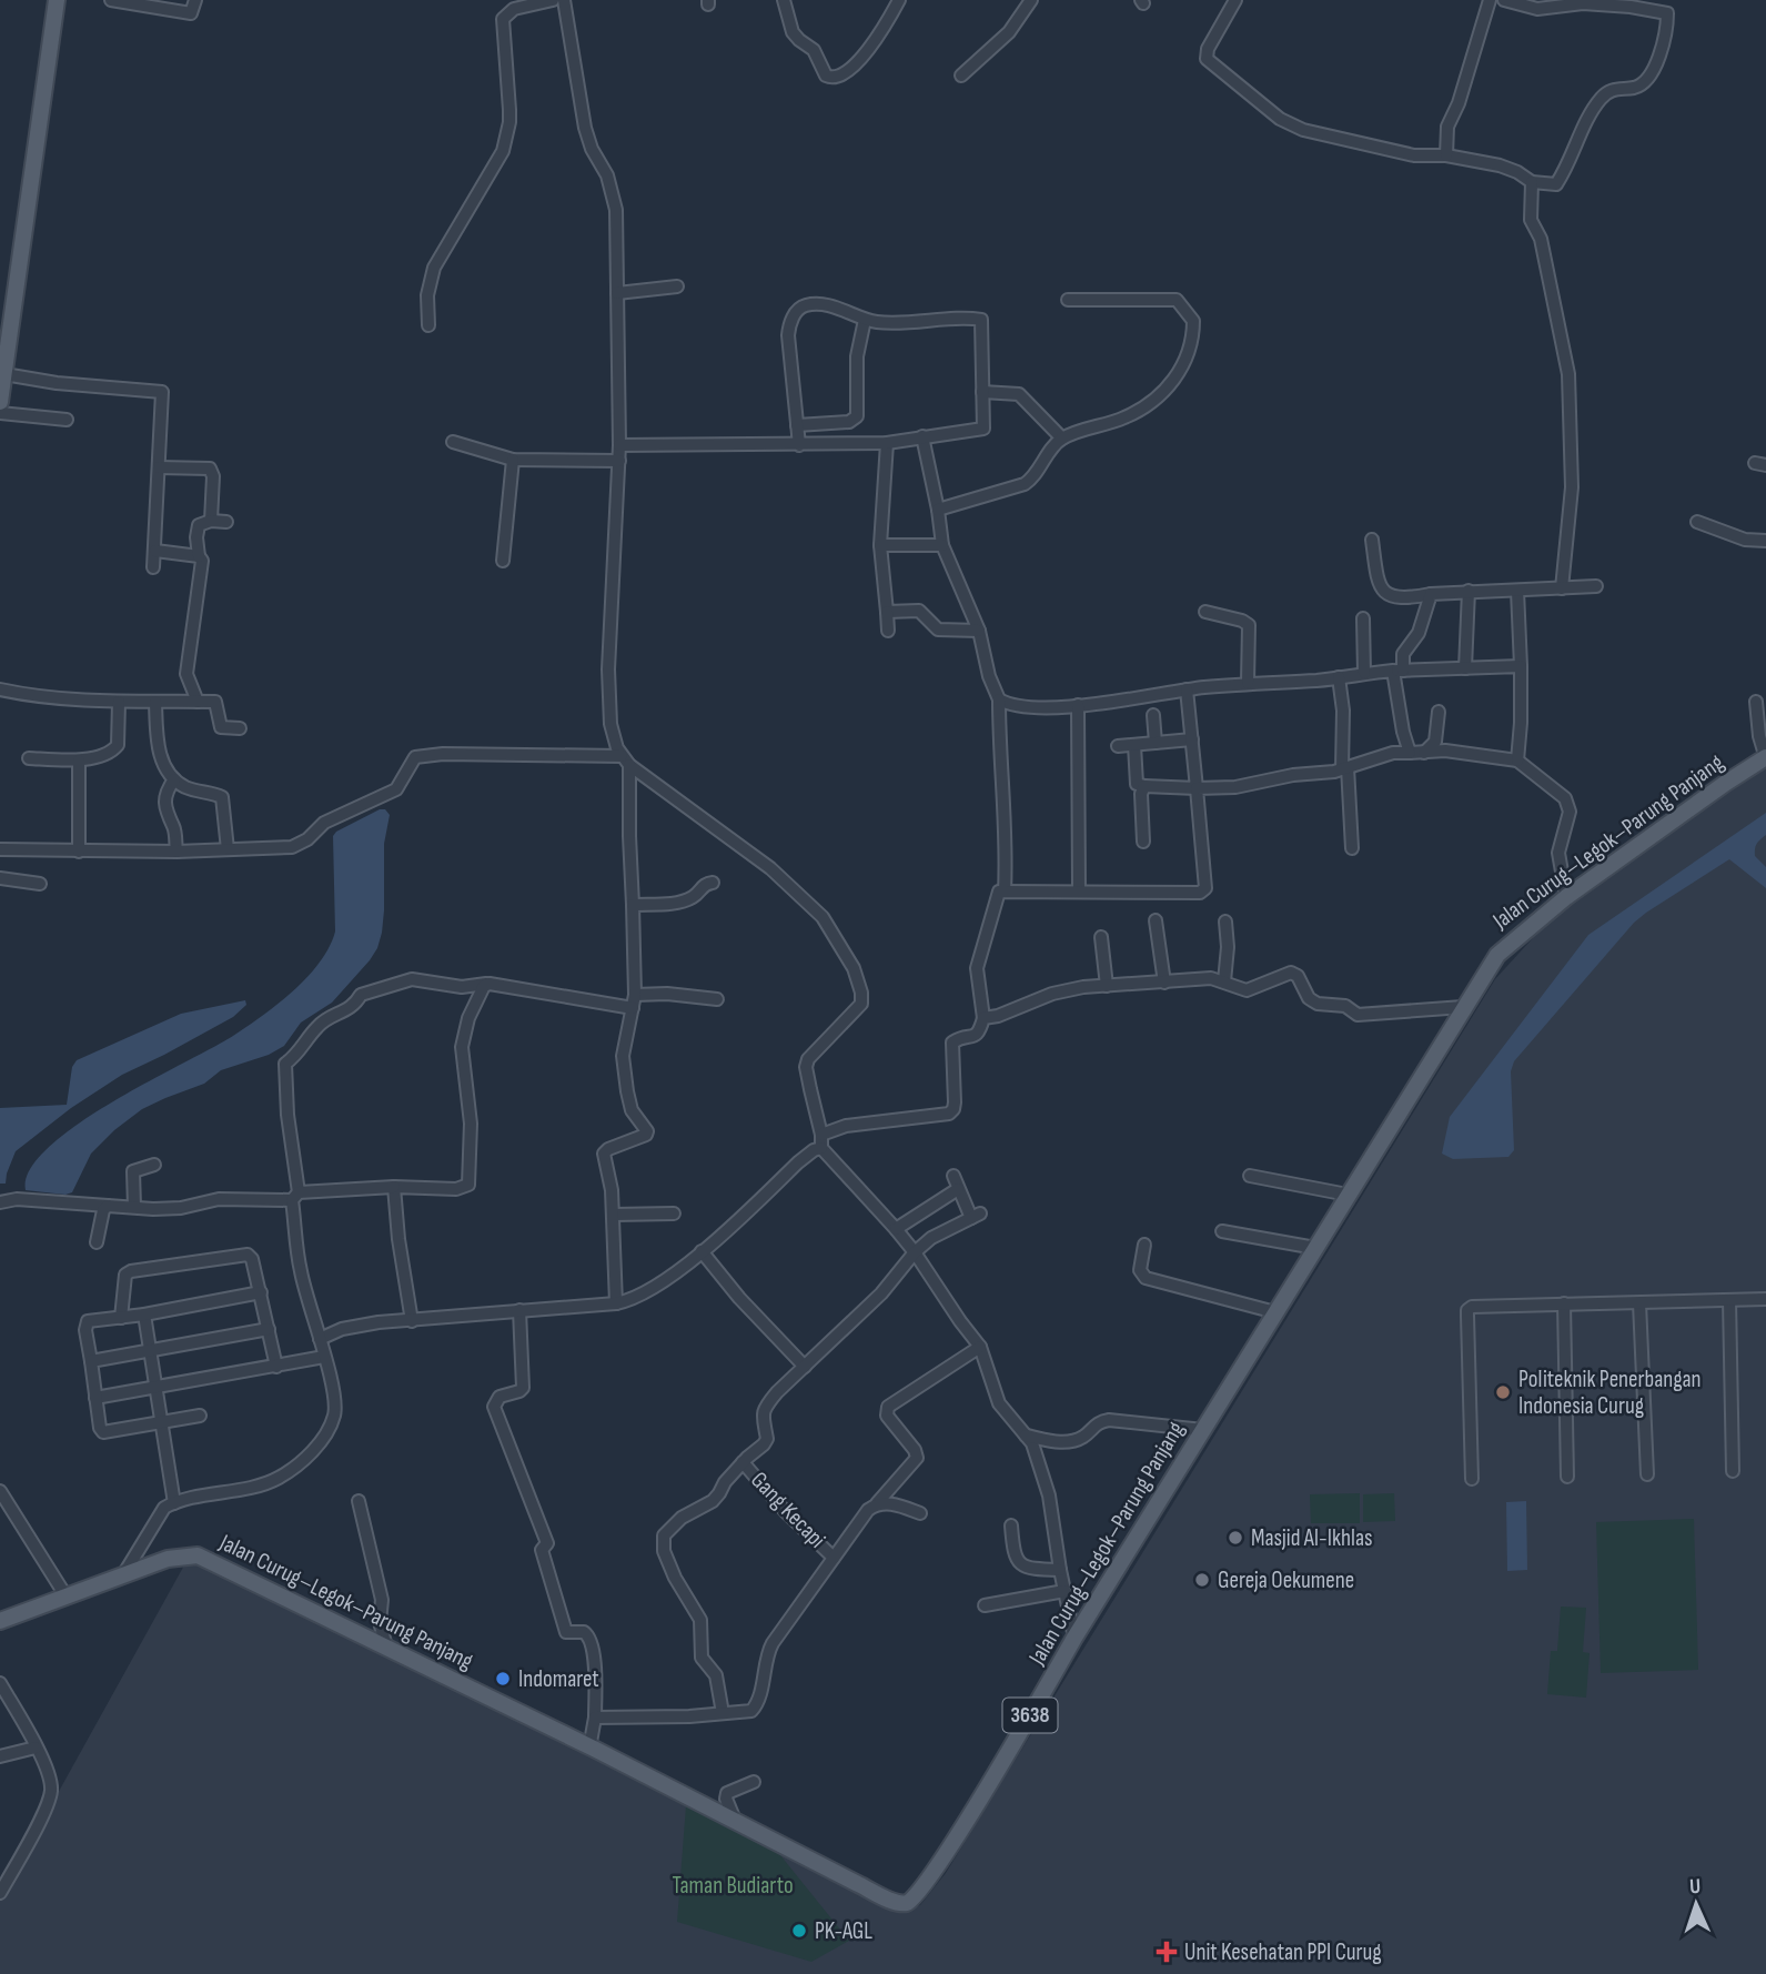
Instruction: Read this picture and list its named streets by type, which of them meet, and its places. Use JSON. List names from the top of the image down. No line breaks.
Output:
{"streets":{"main road":["Jalan Curug–Legok–Parung Panjang","3638"],"street":["Gang Kecapi"]},"parks":["Taman Budiarto"],"places":{"other":["Politeknik Penerbangan Indonesia Curug","Masjid Al-Ikhlas","Gereja Oekumene","Indomaret","PK-AGL"],"health":["Unit Kesehatan PPI Curug"]},"north":"top"}
